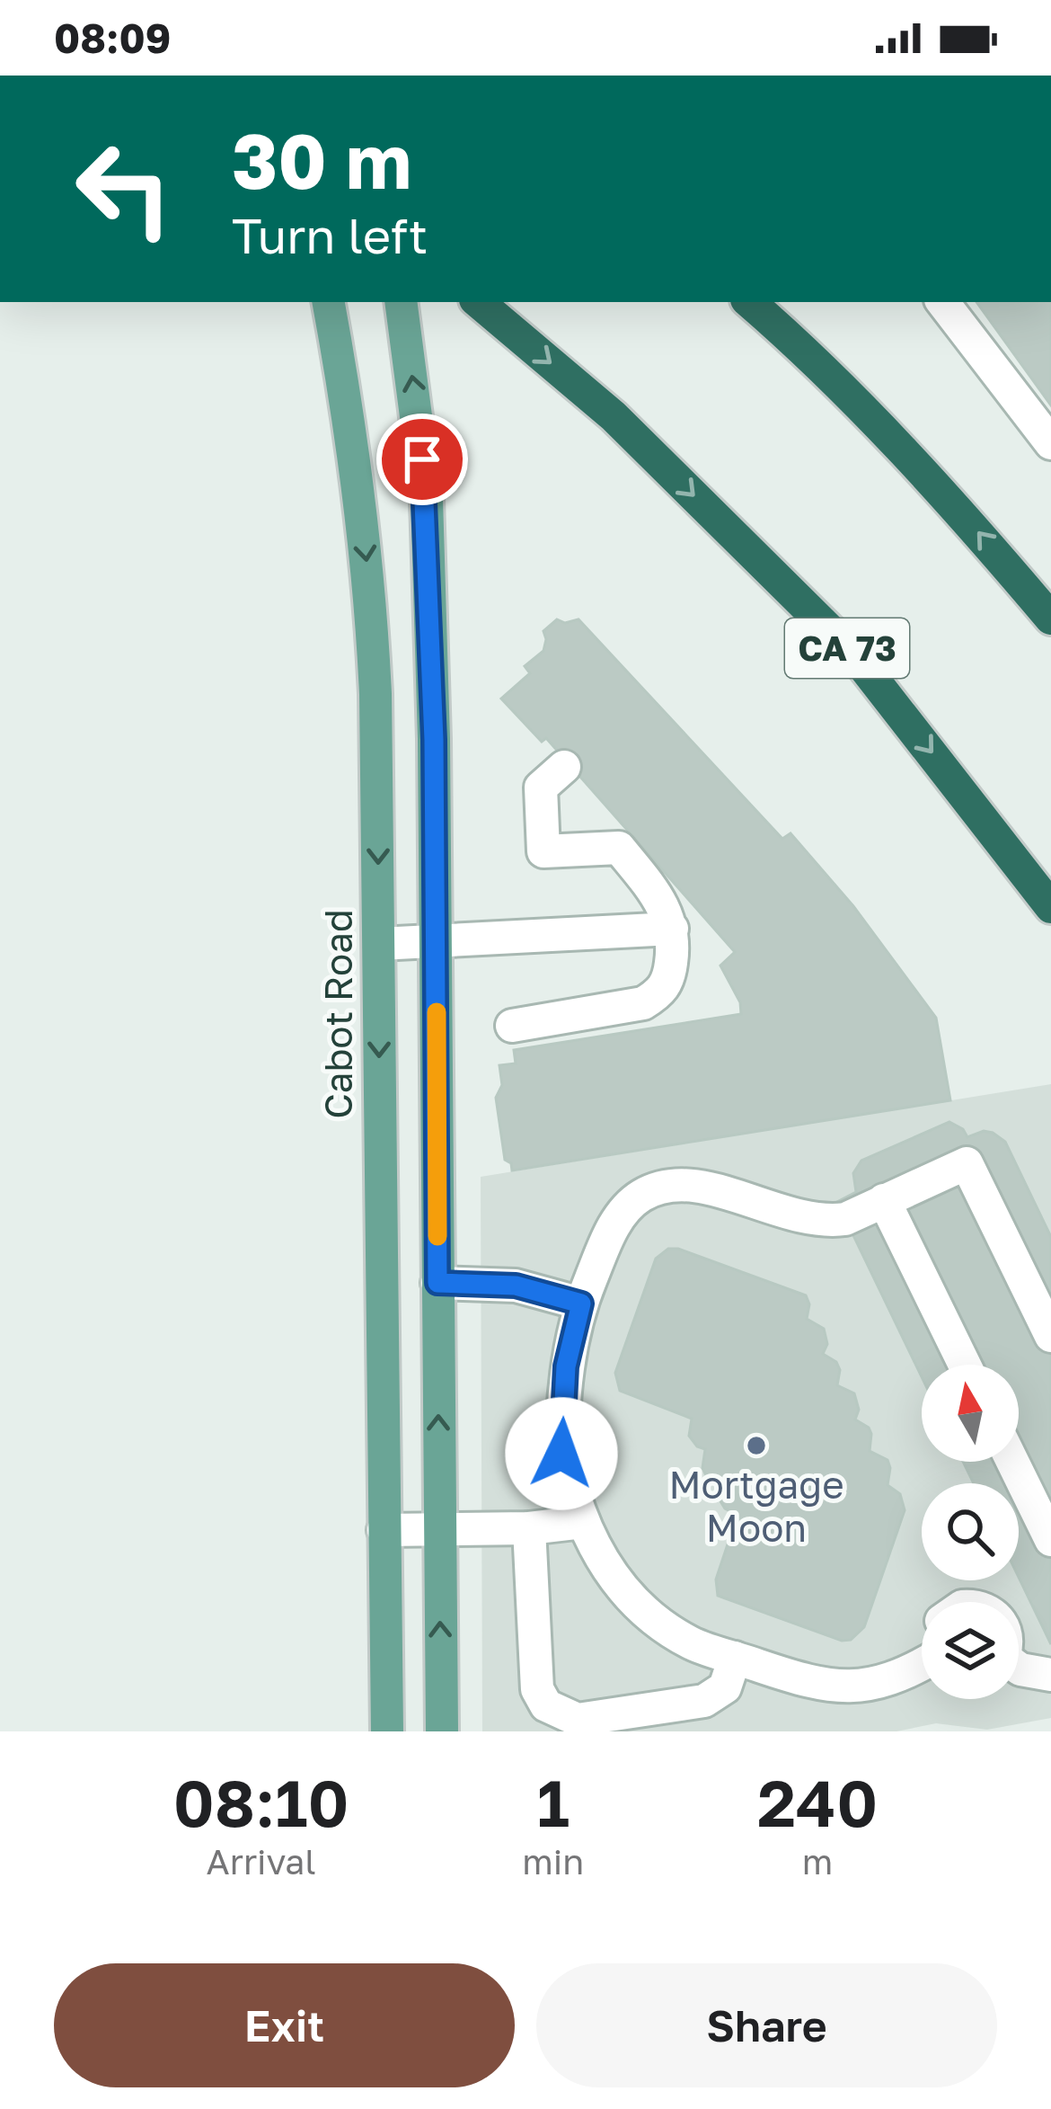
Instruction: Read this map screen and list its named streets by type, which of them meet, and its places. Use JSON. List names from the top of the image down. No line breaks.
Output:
{"streets":{"highway":["CA 73"],"main road":["Cabot Road"]},"places":["Mortgage Moon"],"north":"top","page":{"status":"08:09","turn":["30 m","Turn left"],"eta":["08:10","Arrival","1","min","240","m"],"buttons":["Exit","Share"]}}
